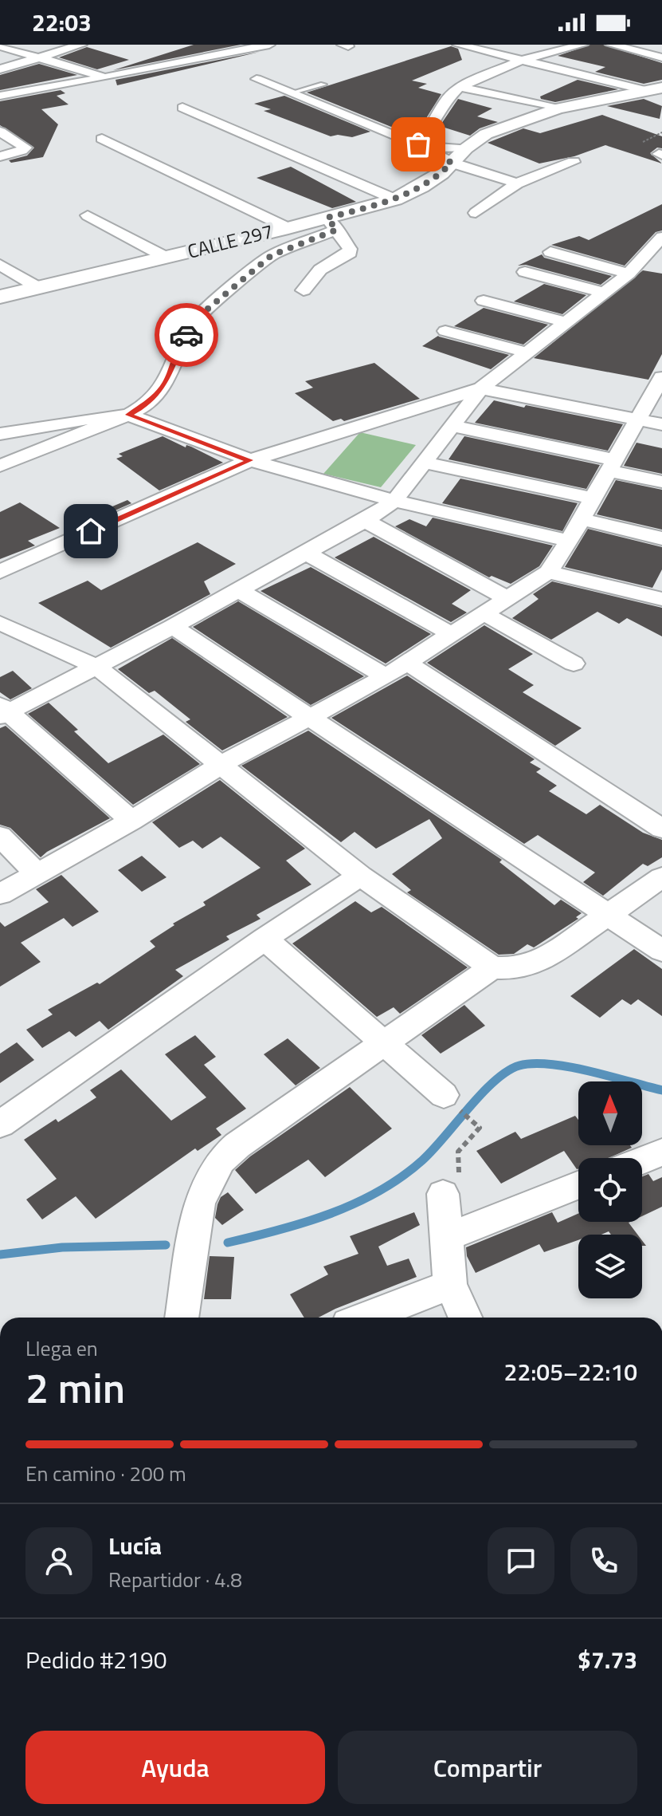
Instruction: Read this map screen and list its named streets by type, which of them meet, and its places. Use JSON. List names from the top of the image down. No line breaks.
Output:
{"streets":{"street":["CALLE 297"]},"north":"top","page":{"status":"22:03","heading":["2 min","Llega en","22:05–22:10"],"panel":["Lucía","Repartidor · 4.8","Pedido #2190","$7.73"],"bar":"En camino · 200 m","buttons":["Ayuda","Compartir"]}}
